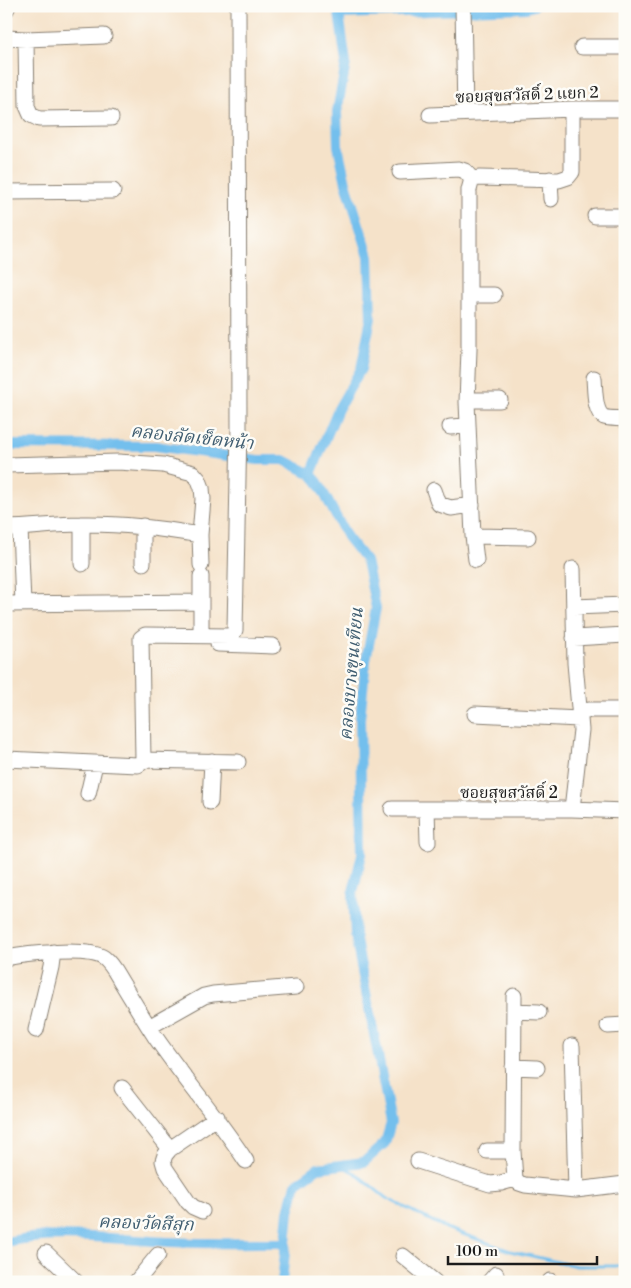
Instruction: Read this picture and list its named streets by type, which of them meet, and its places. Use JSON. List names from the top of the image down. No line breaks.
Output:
{"streets":{"street":["ซอยสุขสวัสดิ์ 2 แยก 2","ซอยสุขสวัสดิ์ 2"]},"water":["คลองลัดเช็ดหน้า","คลองบางขุนเทียน","คลองวัดสีสุก"],"scale_bar":"100 m"}
